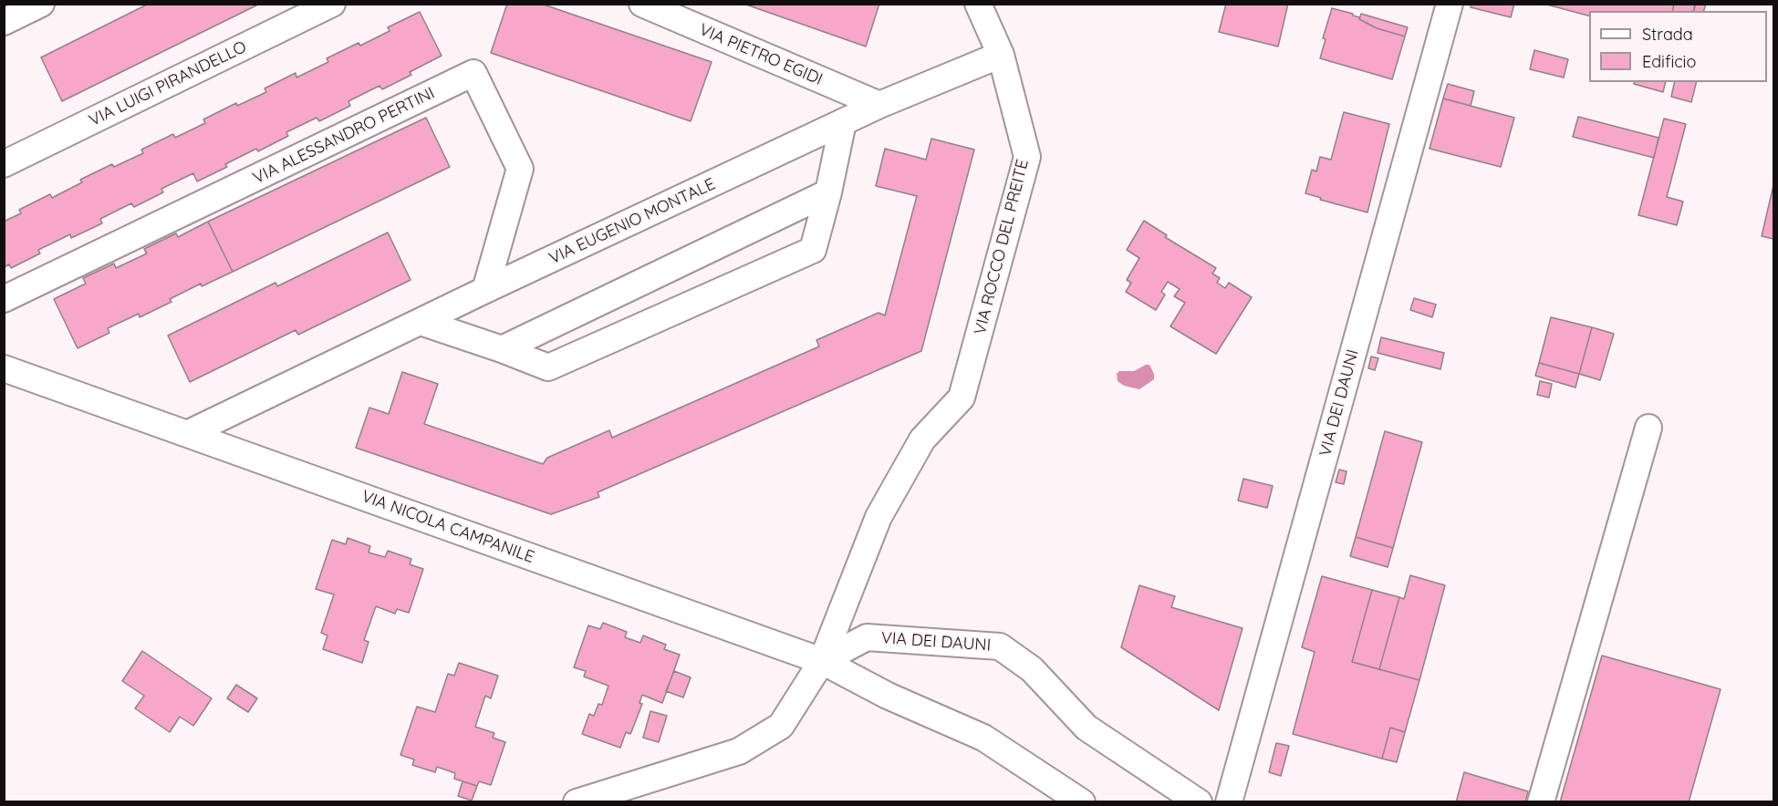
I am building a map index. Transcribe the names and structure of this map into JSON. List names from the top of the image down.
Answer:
{
  "streets": {
    "street": [
      "VIA PIETRO EGIDI",
      "VIA LUIGI PIRANDELLO",
      "VIA ALESSANDRO PERTINI",
      "VIA EUGENIO MONTALE",
      "VIA ROCCO DEL PREITE",
      "VIA DEI DAUNI",
      "VIA NICOLA CAMPANILE"
    ]
  },
  "crossings": [
    ["VIA PIETRO EGIDI", "VIA EUGENIO MONTALE"],
    ["VIA ALESSANDRO PERTINI", "VIA EUGENIO MONTALE"],
    ["VIA EUGENIO MONTALE", "VIA ROCCO DEL PREITE"],
    ["VIA EUGENIO MONTALE", "VIA NICOLA CAMPANILE"],
    ["VIA ROCCO DEL PREITE", "VIA DEI DAUNI"],
    ["VIA ROCCO DEL PREITE", "VIA NICOLA CAMPANILE"],
    ["VIA DEI DAUNI", "VIA NICOLA CAMPANILE"]
  ],
  "legend": ["Strada", "Edificio"]
}
